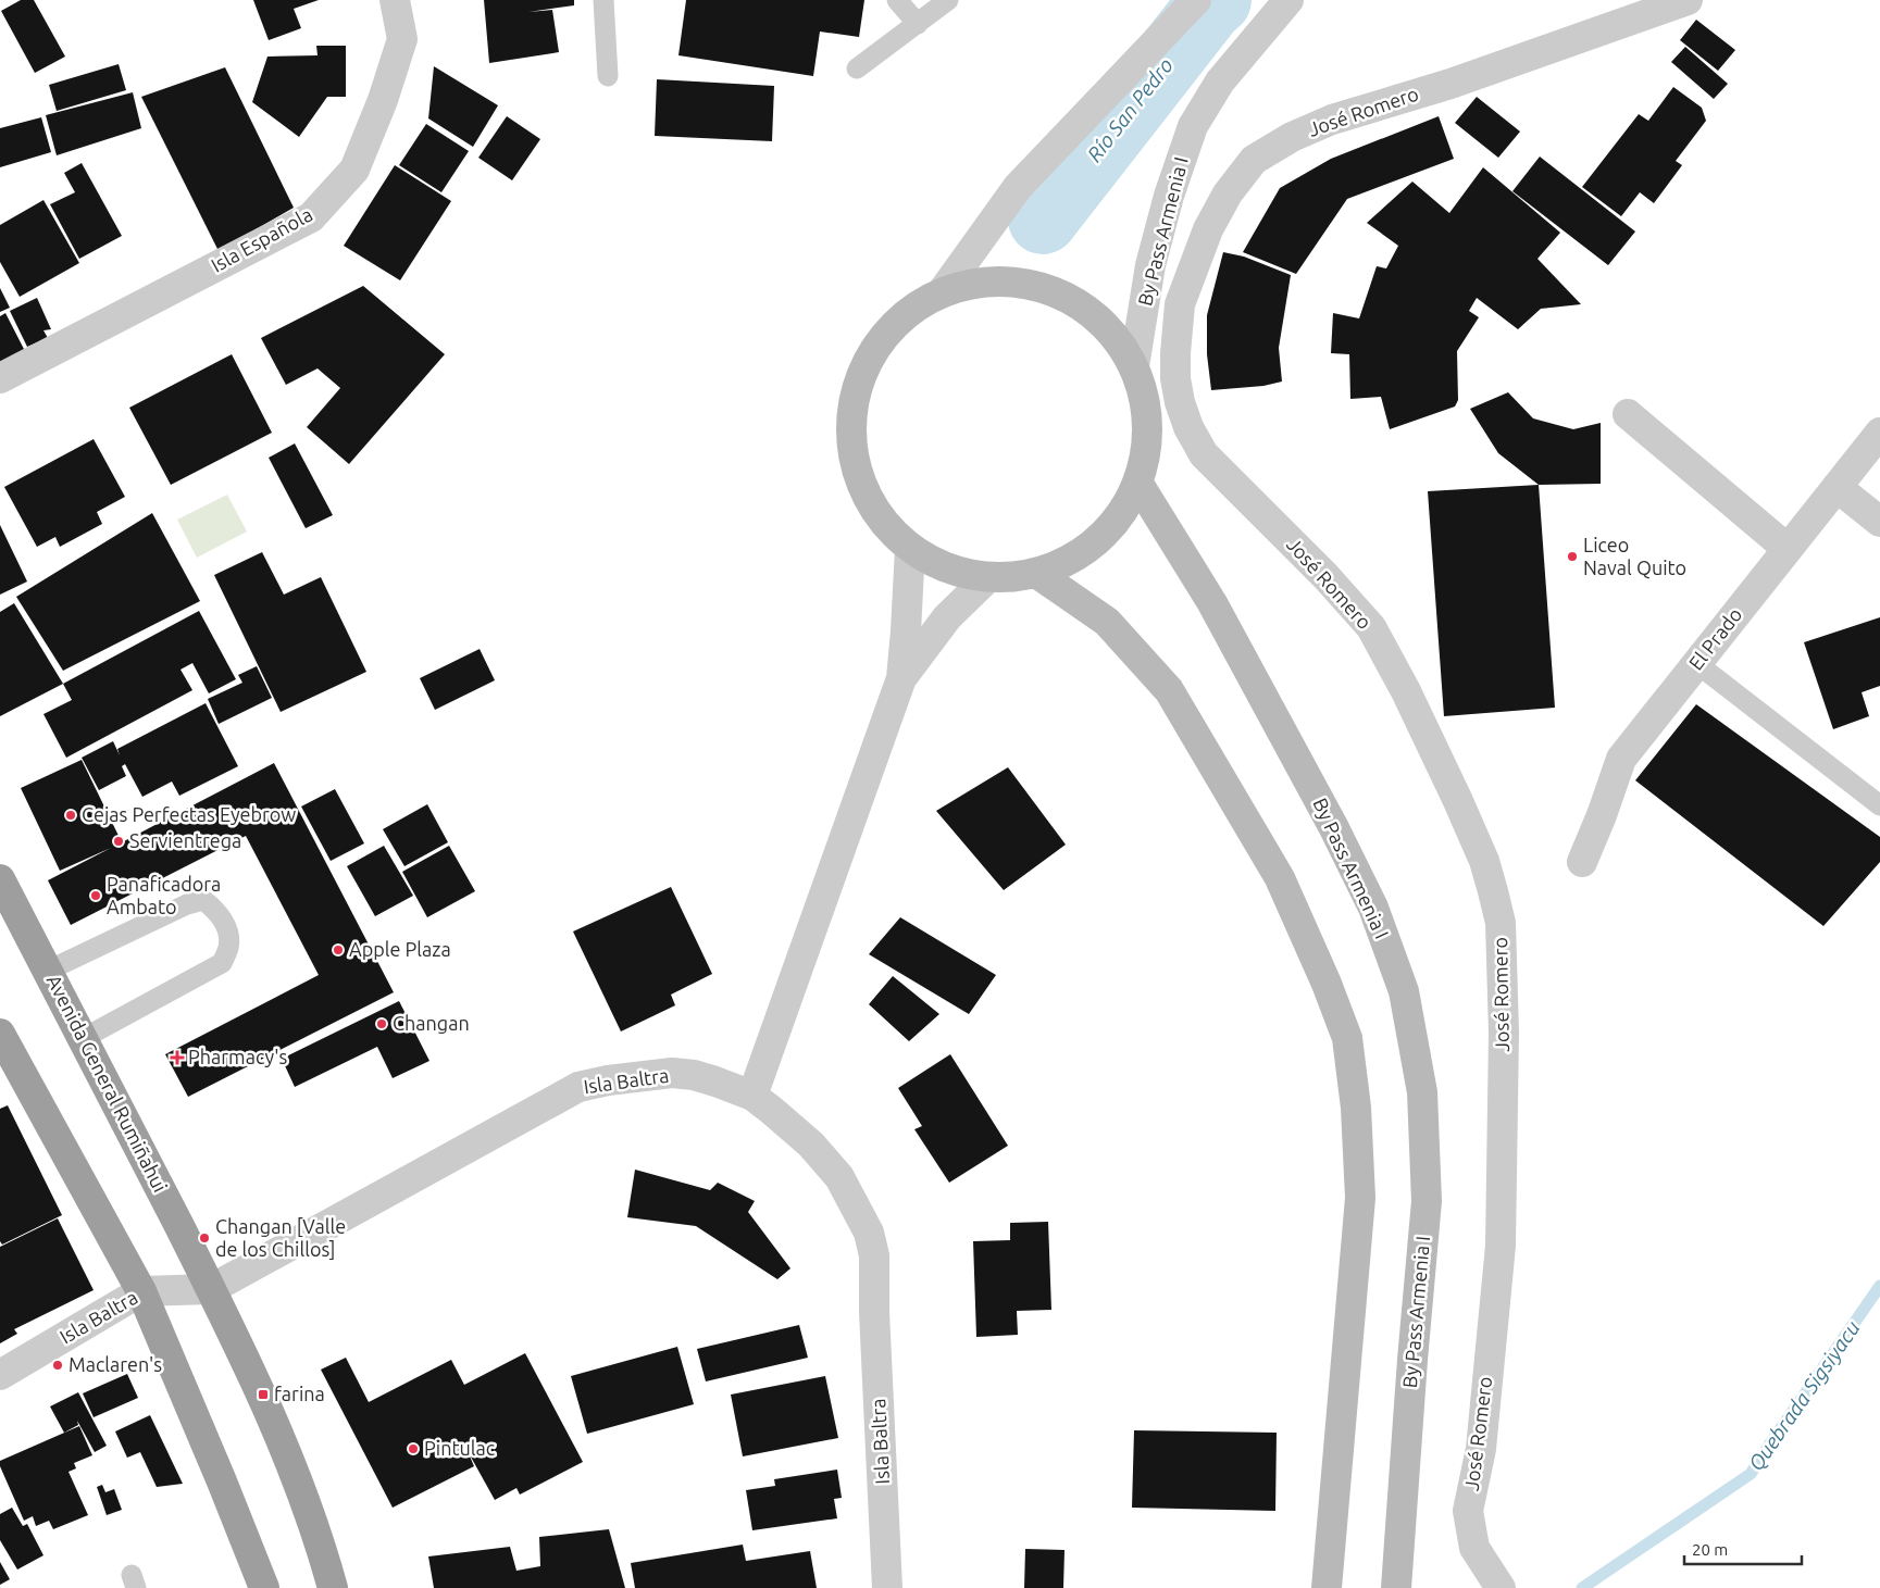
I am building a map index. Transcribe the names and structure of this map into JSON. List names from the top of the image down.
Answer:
{
  "streets": {
    "highway": ["Avenida General Rumiñahui"],
    "main road": ["By Pass Armenia I"],
    "street": [
      "José Romero",
      "Isla Española",
      "El Prado",
      "Isla Baltra"
    ]
  },
  "crossings": [
    ["Isla Baltra", "Avenida General Rumiñahui"]
  ],
  "water": ["Río San Pedro", "Quebrada Sigsiyacu"],
  "places": {
    "other": [
      "Liceo Naval Quito",
      "Cejas Perfectas Eyebrow",
      "Servientrega",
      "Panaficadora Ambato",
      "Apple Plaza",
      "Changan",
      "Changan [Valle de los Chillos]",
      "Maclaren's",
      "Pintulac"
    ],
    "health": ["Pharmacy's"],
    "transit": ["farina"]
  },
  "scale_bar": "20 m"
}
